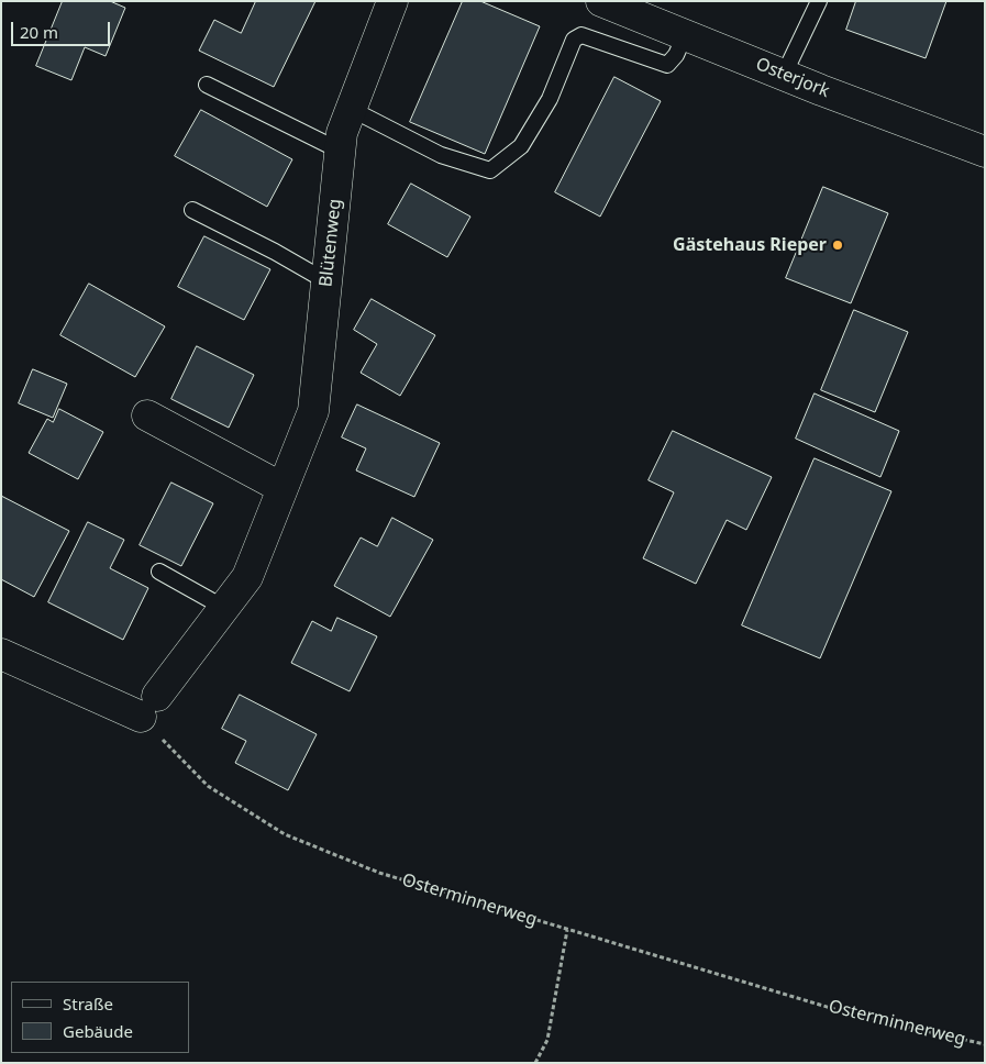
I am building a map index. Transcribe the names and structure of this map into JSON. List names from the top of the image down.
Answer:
{
  "streets": {
    "street": ["Osterjork", "Blütenweg"],
    "path": ["Osterminnerweg"]
  },
  "crossings": [
    ["Blütenweg", "Osterminnerweg"]
  ],
  "places": ["Gästehaus Rieper"],
  "legend": ["Straße", "Gebäude"],
  "scale_bar": "20 m"
}
